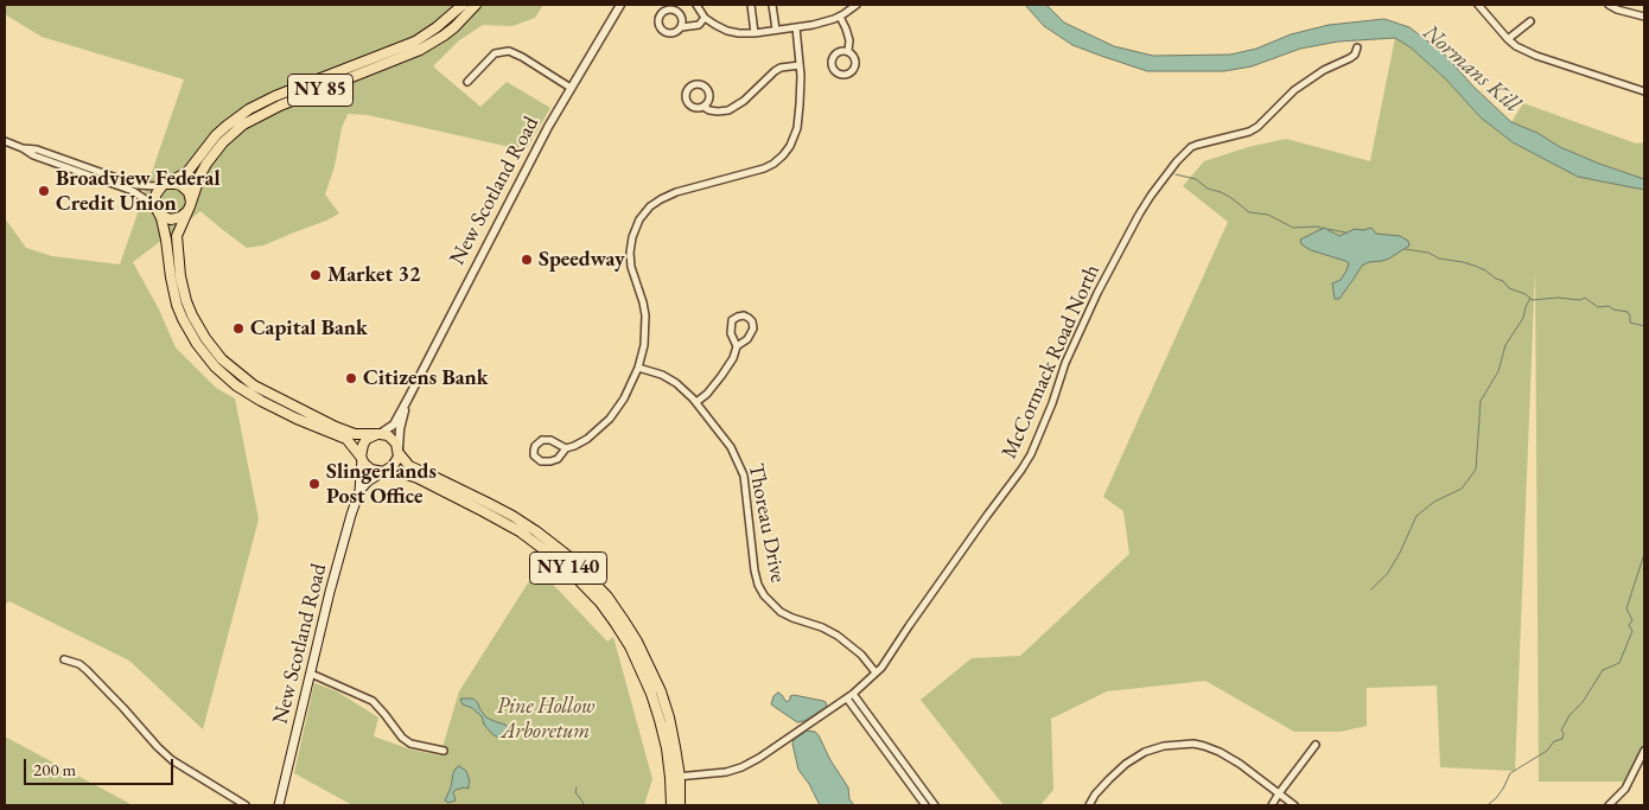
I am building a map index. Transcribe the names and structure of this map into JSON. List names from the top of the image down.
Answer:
{
  "streets": {
    "main road": ["NY 85", "New Scotland Road", "NY 140"],
    "street": ["McCormack Road North", "Thoreau Drive"]
  },
  "crossings": [
    ["NY 85", "New Scotland Road"],
    ["NY 85", "NY 140"],
    ["New Scotland Road", "NY 140"],
    ["McCormack Road North", "Thoreau Drive"],
    ["McCormack Road North", "NY 140"]
  ],
  "water": ["Normans Kill"],
  "parks": ["Pine Hollow Arboretum"],
  "places": [
    "Broadview Federal Credit Union",
    "Speedway",
    "Market 32",
    "Capital Bank",
    "Citizens Bank",
    "Slingerlands Post Office"
  ],
  "scale_bar": "200 m"
}
